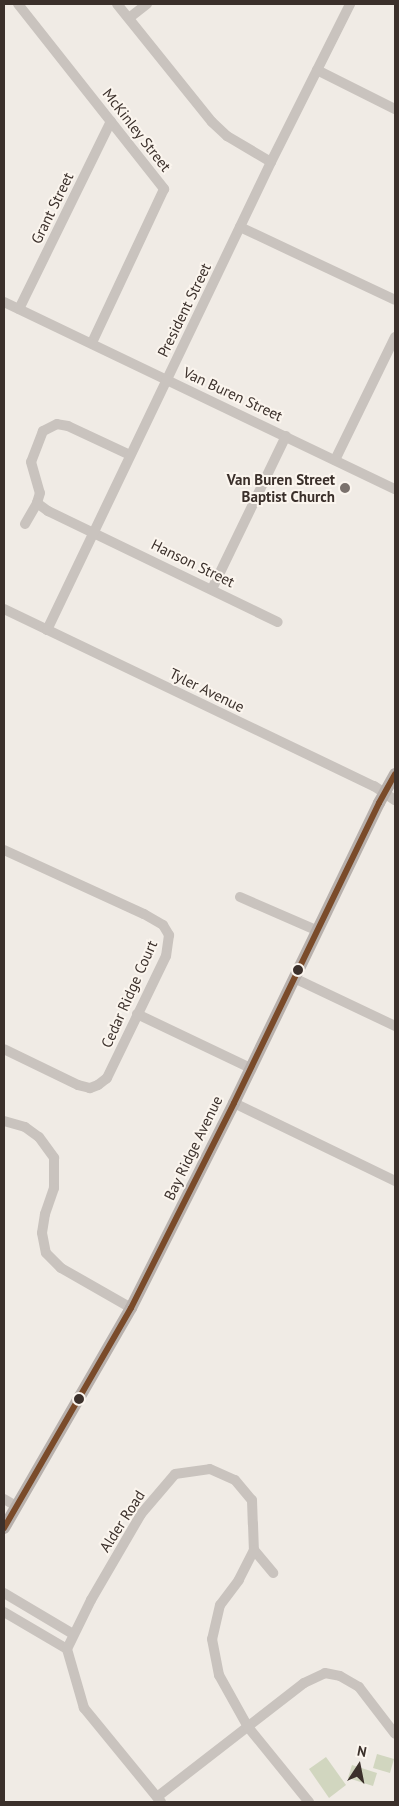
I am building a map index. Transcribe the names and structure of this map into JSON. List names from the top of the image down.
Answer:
{
  "streets": {
    "main road": ["Bay Ridge Avenue"],
    "street": [
      "McKinley Street",
      "Grant Street",
      "President Street",
      "Van Buren Street",
      "Hanson Street",
      "Tyler Avenue",
      "Cedar Ridge Court",
      "Alder Road"
    ]
  },
  "crossings": [
    ["McKinley Street", "Grant Street"],
    ["McKinley Street", "Van Buren Street"],
    ["Grant Street", "Van Buren Street"],
    ["President Street", "Van Buren Street"],
    ["President Street", "Hanson Street"],
    ["President Street", "Tyler Avenue"],
    ["Tyler Avenue", "Bay Ridge Avenue"]
  ],
  "places": ["Van Buren Street Baptist Church"],
  "north": "top"
}
